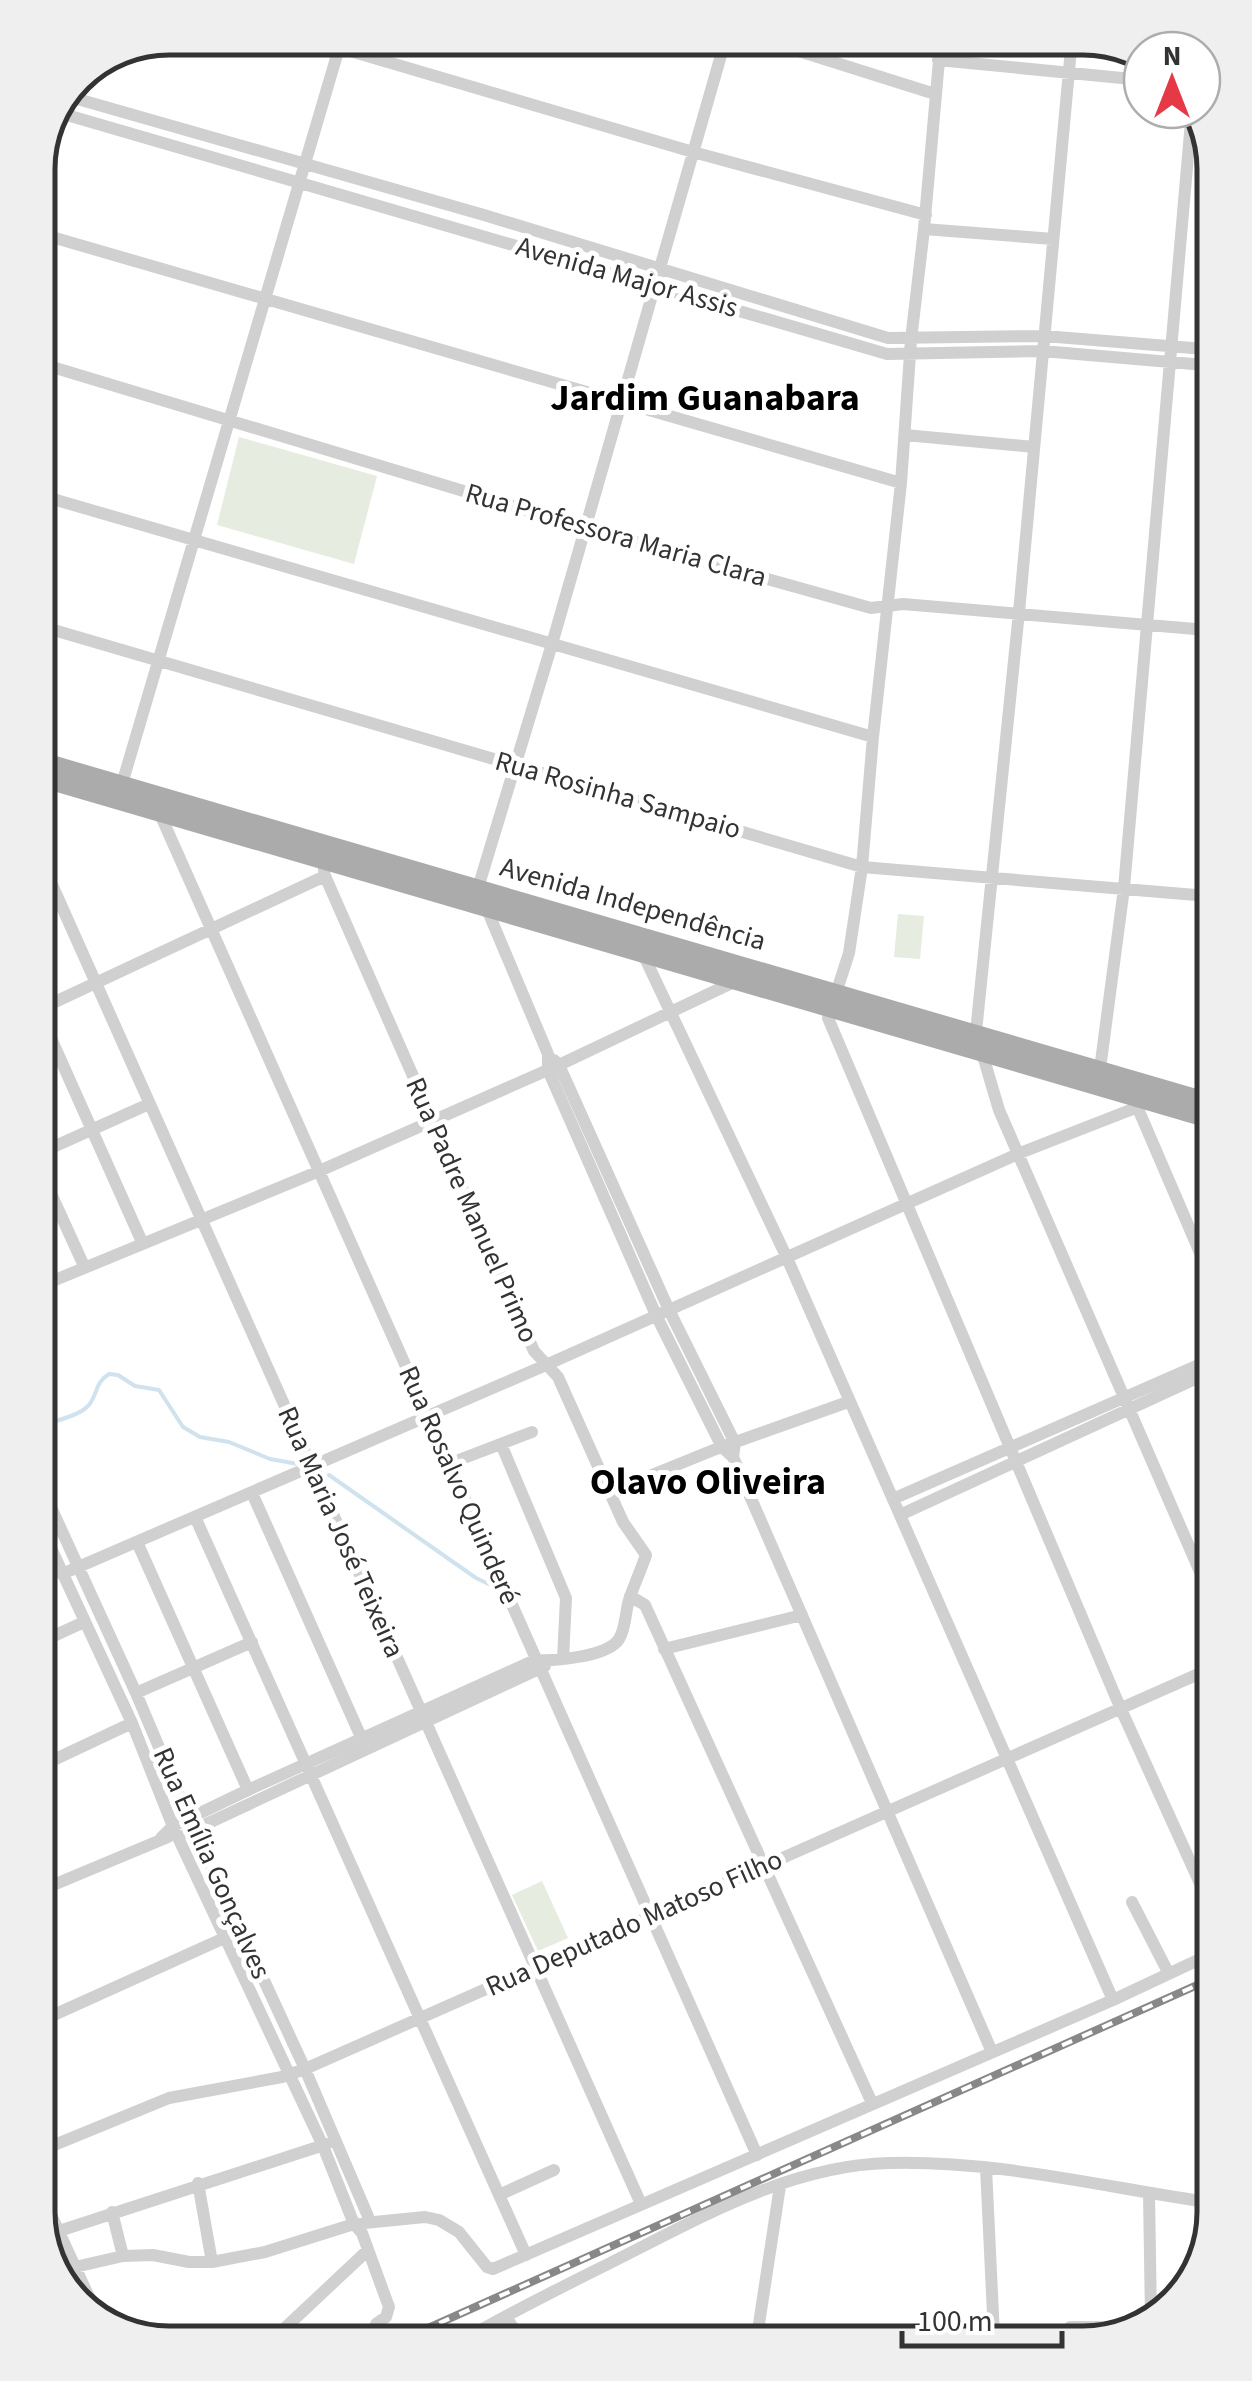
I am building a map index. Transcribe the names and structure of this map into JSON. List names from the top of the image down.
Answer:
{
  "streets": {
    "main road": ["Avenida Independência"],
    "street": [
      "Avenida Major Assis",
      "Rua Professora Maria Clara",
      "Rua Rosinha Sampaio",
      "Rua Padre Manuel Primo",
      "Rua Rosalvo Quinderé",
      "Rua Maria José Teixeira",
      "Rua Emília Gonçalves",
      "Rua Deputado Matoso Filho"
    ]
  },
  "crossings": [
    ["Avenida Independência", "Rua Padre Manuel Primo"],
    ["Avenida Independência", "Rua Rosalvo Quinderé"],
    ["Rua Rosalvo Quinderé", "Rua Deputado Matoso Filho"],
    ["Rua Maria José Teixeira", "Rua Deputado Matoso Filho"],
    ["Rua Emília Gonçalves", "Rua Deputado Matoso Filho"]
  ],
  "districts": ["Jardim Guanabara", "Olavo Oliveira"],
  "scale_bar": "100 m",
  "north": "top"
}
